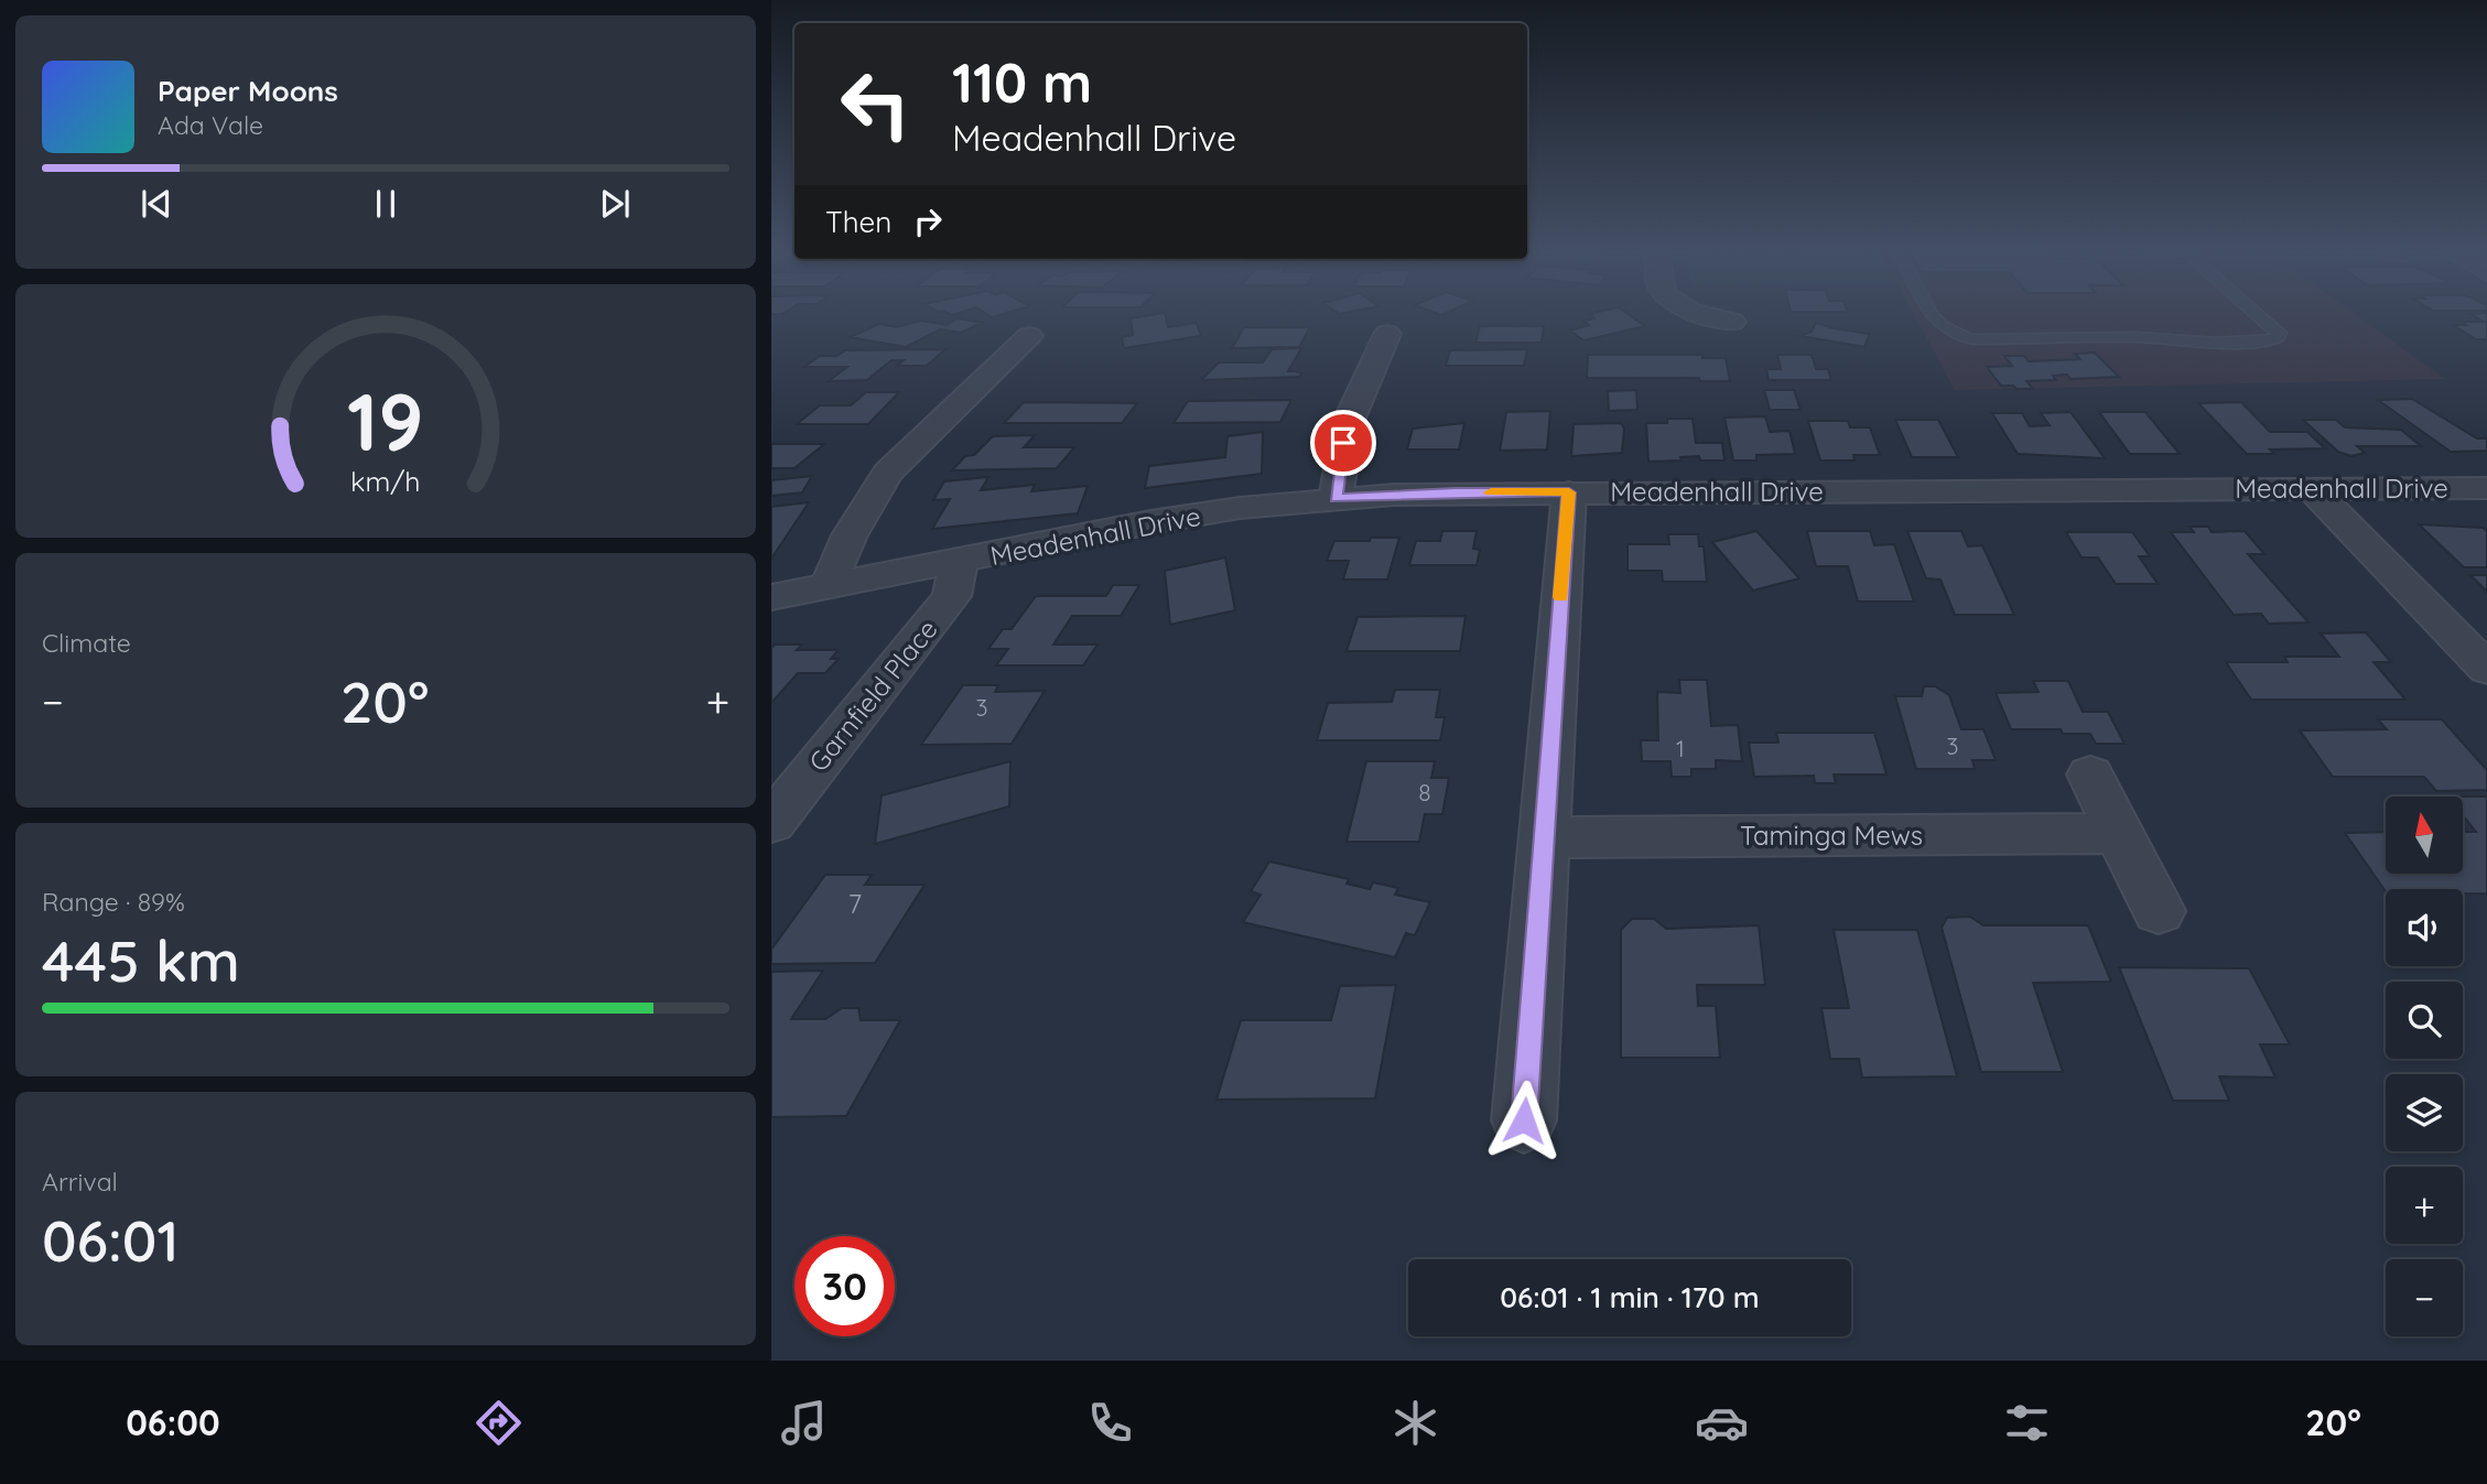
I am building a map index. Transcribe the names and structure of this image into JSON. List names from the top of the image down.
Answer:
{
  "streets": {
    "street": ["Meadenhall Drive", "Garnfield Place", "Taminga Mews"]
  },
  "crossings": [
    ["Meadenhall Drive", "Garnfield Place"]
  ],
  "house_numbers": [
    "3",
    "3",
    "1",
    "8",
    "7"
  ],
  "north": "top",
  "page": {
    "turn": ["110 m", "Meadenhall Drive"],
    "song": ["Paper Moons", "Ada Vale"],
    "then": "Then",
    "tile": [
      "Climate",
      ["Range · 89%", "445 km"],
      ["Arrival", "06:01"]
    ],
    "heat": ["−", "20°", "+"],
    "map_buttons": ["+", "−"],
    "limit": "30",
    "trip": "06:01 · 1 min · 170 m",
    "tabs": ["06:00", "20°"],
    "gauge": ["19", "km/h"]
  }
}
